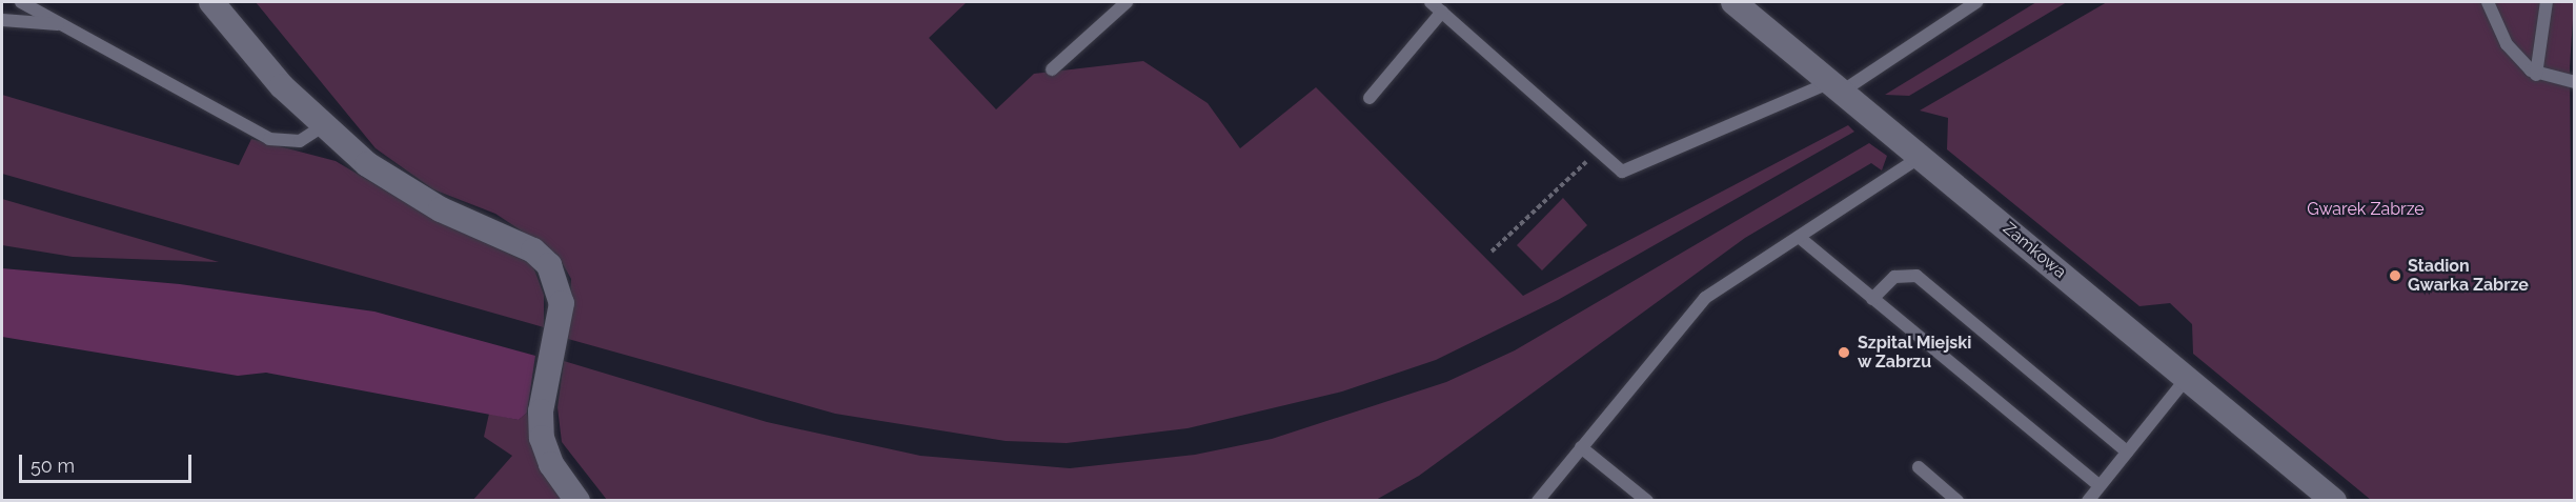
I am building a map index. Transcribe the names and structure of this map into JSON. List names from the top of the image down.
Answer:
{
  "streets": {
    "street": ["Zamkowa"]
  },
  "parks": ["Gwarek Zabrze"],
  "places": ["Stadion Gwarka Zabrze", "Szpital Miejski w Zabrzu"],
  "scale_bar": "50 m"
}
